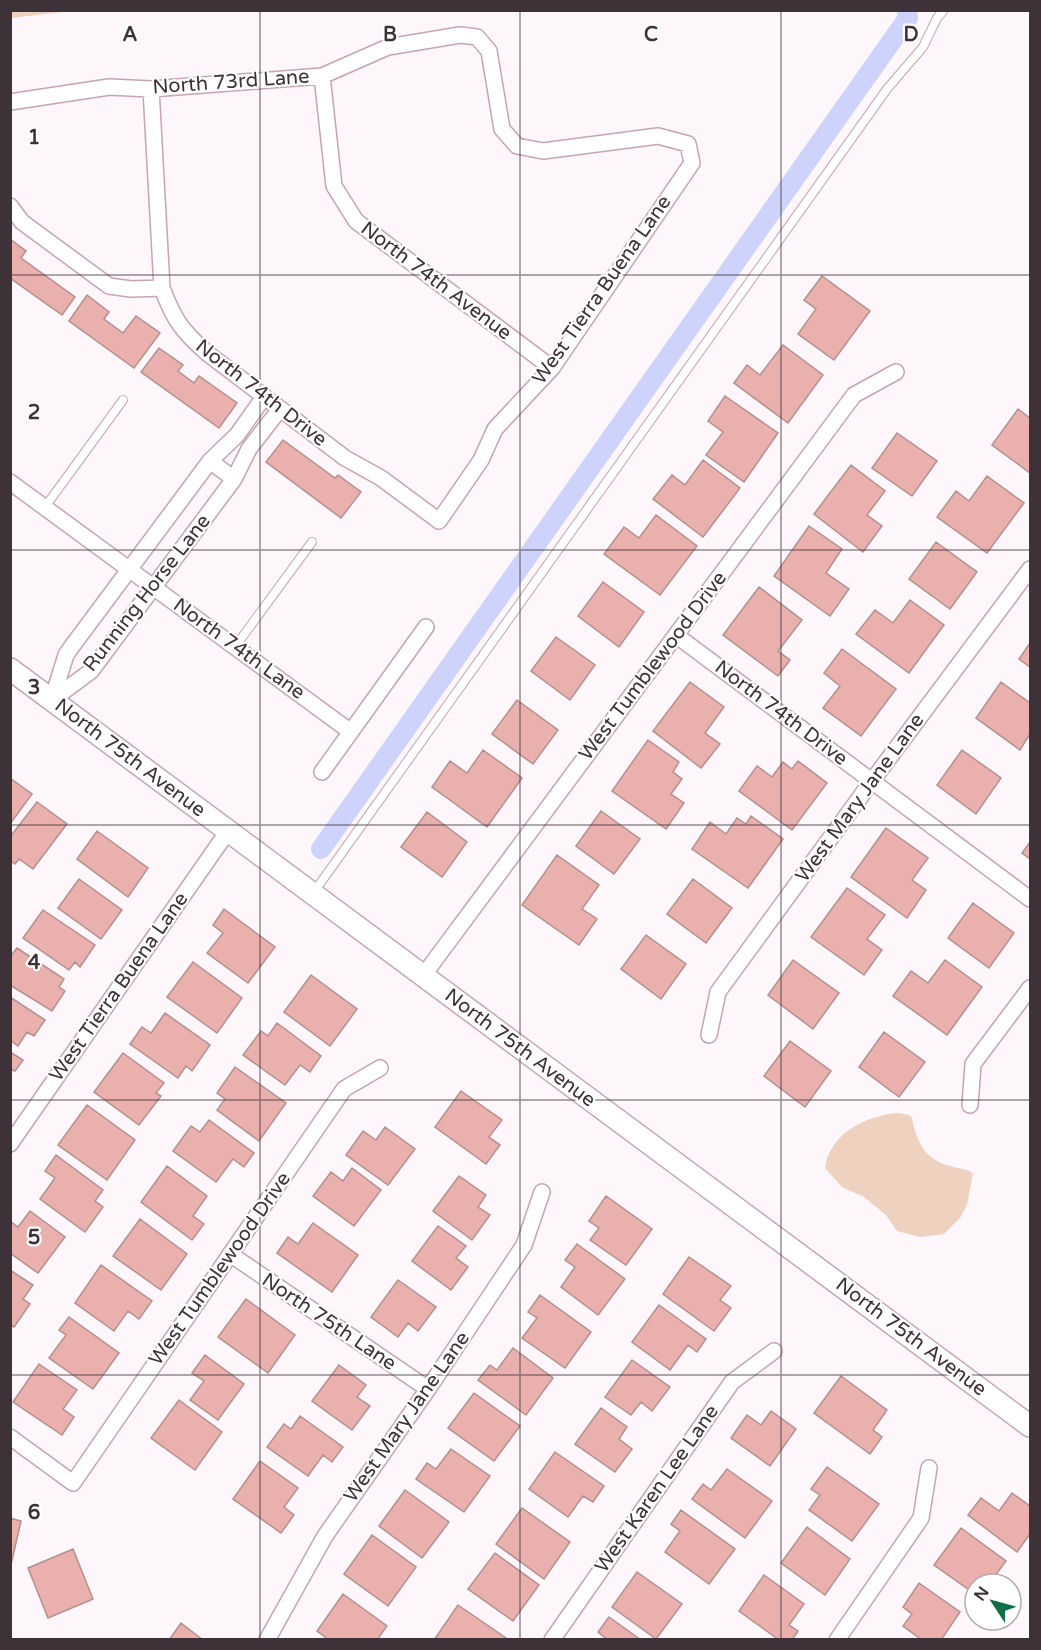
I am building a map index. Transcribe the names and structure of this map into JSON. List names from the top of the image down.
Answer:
{
  "streets": {
    "main road": ["North 75th Avenue"],
    "street": [
      "North 73rd Lane",
      "North 74th Avenue",
      "West Tierra Buena Lane",
      "North 74th Drive",
      "Running Horse Lane",
      "North 74th Lane",
      "West Tumblewood Drive",
      "West Mary Jane Lane",
      "North 75th Lane",
      "West Karen Lee Lane"
    ]
  },
  "crossings": [
    ["North 73rd Lane", "North 74th Avenue"],
    ["North 73rd Lane", "West Tierra Buena Lane"],
    ["North 73rd Lane", "North 74th Drive"],
    ["North 74th Avenue", "West Tierra Buena Lane"],
    ["West Tierra Buena Lane", "North 74th Drive"],
    ["West Tierra Buena Lane", "North 75th Avenue"],
    ["North 74th Drive", "Running Horse Lane"],
    ["North 74th Drive", "West Tumblewood Drive"],
    ["North 74th Drive", "West Mary Jane Lane"],
    ["Running Horse Lane", "North 74th Lane"],
    ["Running Horse Lane", "North 75th Avenue"],
    ["West Tumblewood Drive", "North 75th Avenue"],
    ["West Tumblewood Drive", "North 75th Lane"],
    ["West Mary Jane Lane", "North 75th Lane"]
  ],
  "north": "top left",
  "grid": {
    "columns": [
      "A",
      "B",
      "C",
      "D"
    ],
    "rows": [
      "1",
      "2",
      "3",
      "4",
      "5",
      "6"
    ]
  }
}
